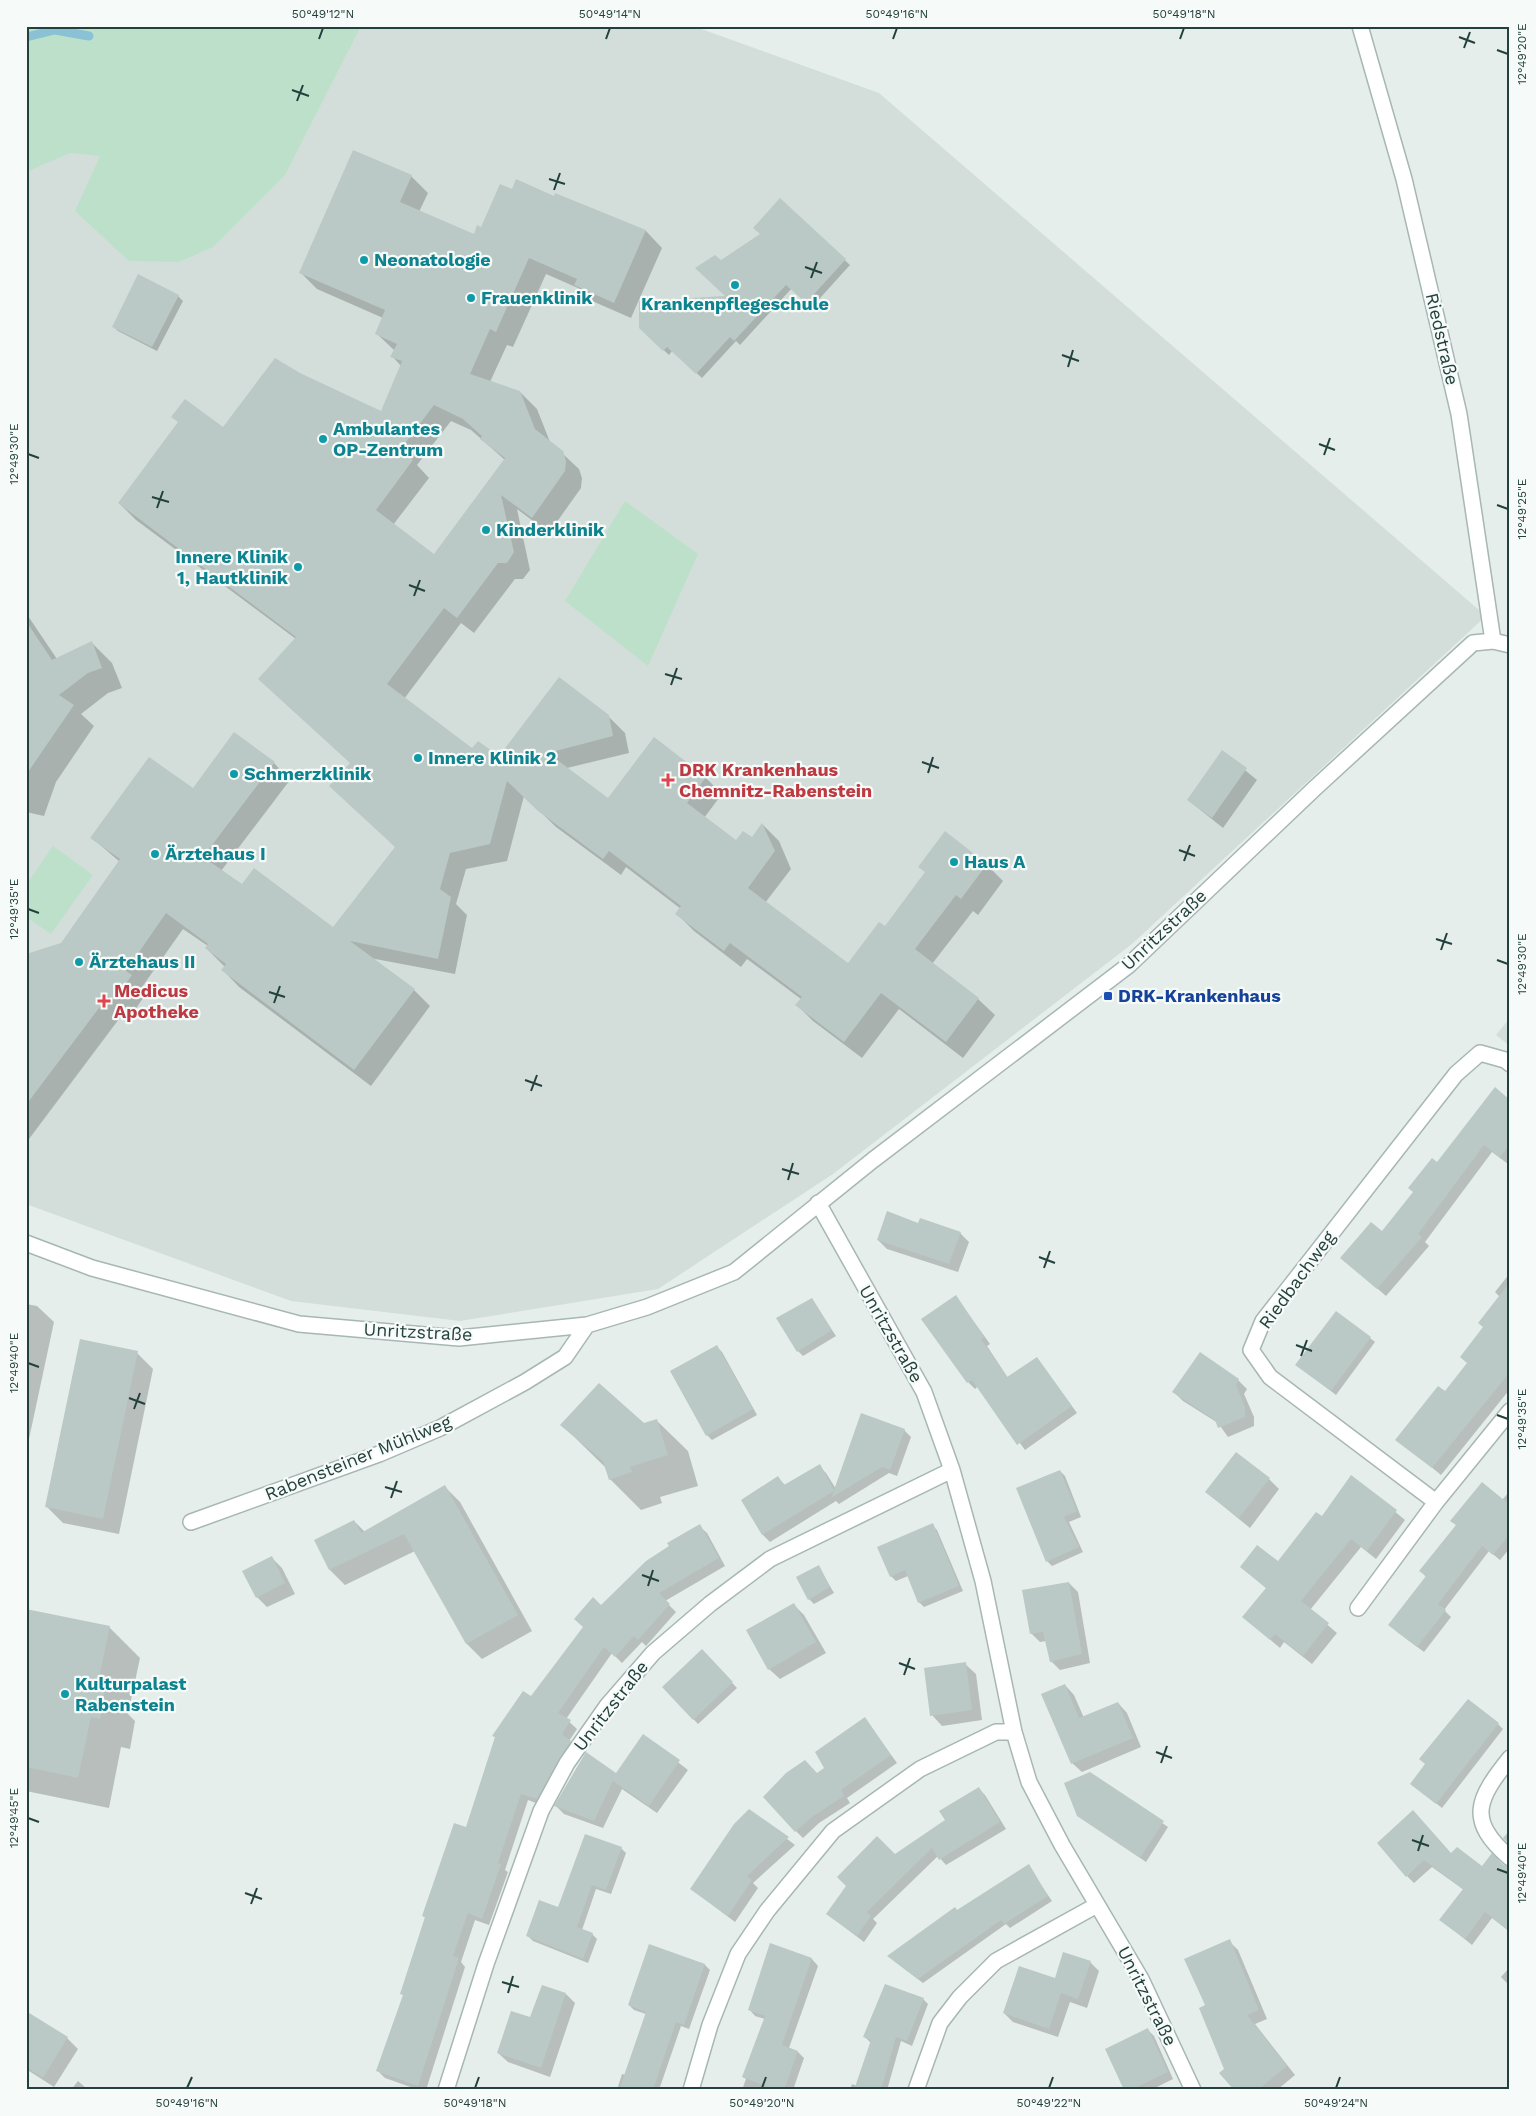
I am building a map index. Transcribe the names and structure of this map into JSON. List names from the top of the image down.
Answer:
{
  "streets": {
    "street": [
      "Riedstraße",
      "Unritzstraße",
      "Riedbachweg",
      "Rabensteiner Mühlweg"
    ]
  },
  "crossings": [
    ["Riedstraße", "Unritzstraße"],
    ["Unritzstraße", "Rabensteiner Mühlweg"]
  ],
  "places": {
    "other": [
      "Neonatologie",
      "Krankenpflegeschule",
      "Frauenklinik",
      "Ambulantes OP-Zentrum",
      "Kinderklinik",
      "Innere Klinik 1, Hautklinik",
      "Innere Klinik 2",
      "Schmerzklinik",
      "Ärztehaus I",
      "Haus A",
      "Ärztehaus II",
      "Kulturpalast Rabenstein"
    ],
    "health": ["DRK Krankenhaus Chemnitz-Rabenstein", "Medicus Apotheke"],
    "transit": ["DRK-Krankenhaus"]
  },
  "coordinates": [
    "50°49'12\"N",
    "50°49'14\"N",
    "50°49'16\"N",
    "50°49'18\"N",
    "12°49'20\"E",
    "12°49'30\"E",
    "12°49'25\"E",
    "12°49'35\"E",
    "12°49'40\"E",
    "12°49'45\"E",
    "50°49'20\"N",
    "50°49'22\"N",
    "50°49'24\"N"
  ]
}
